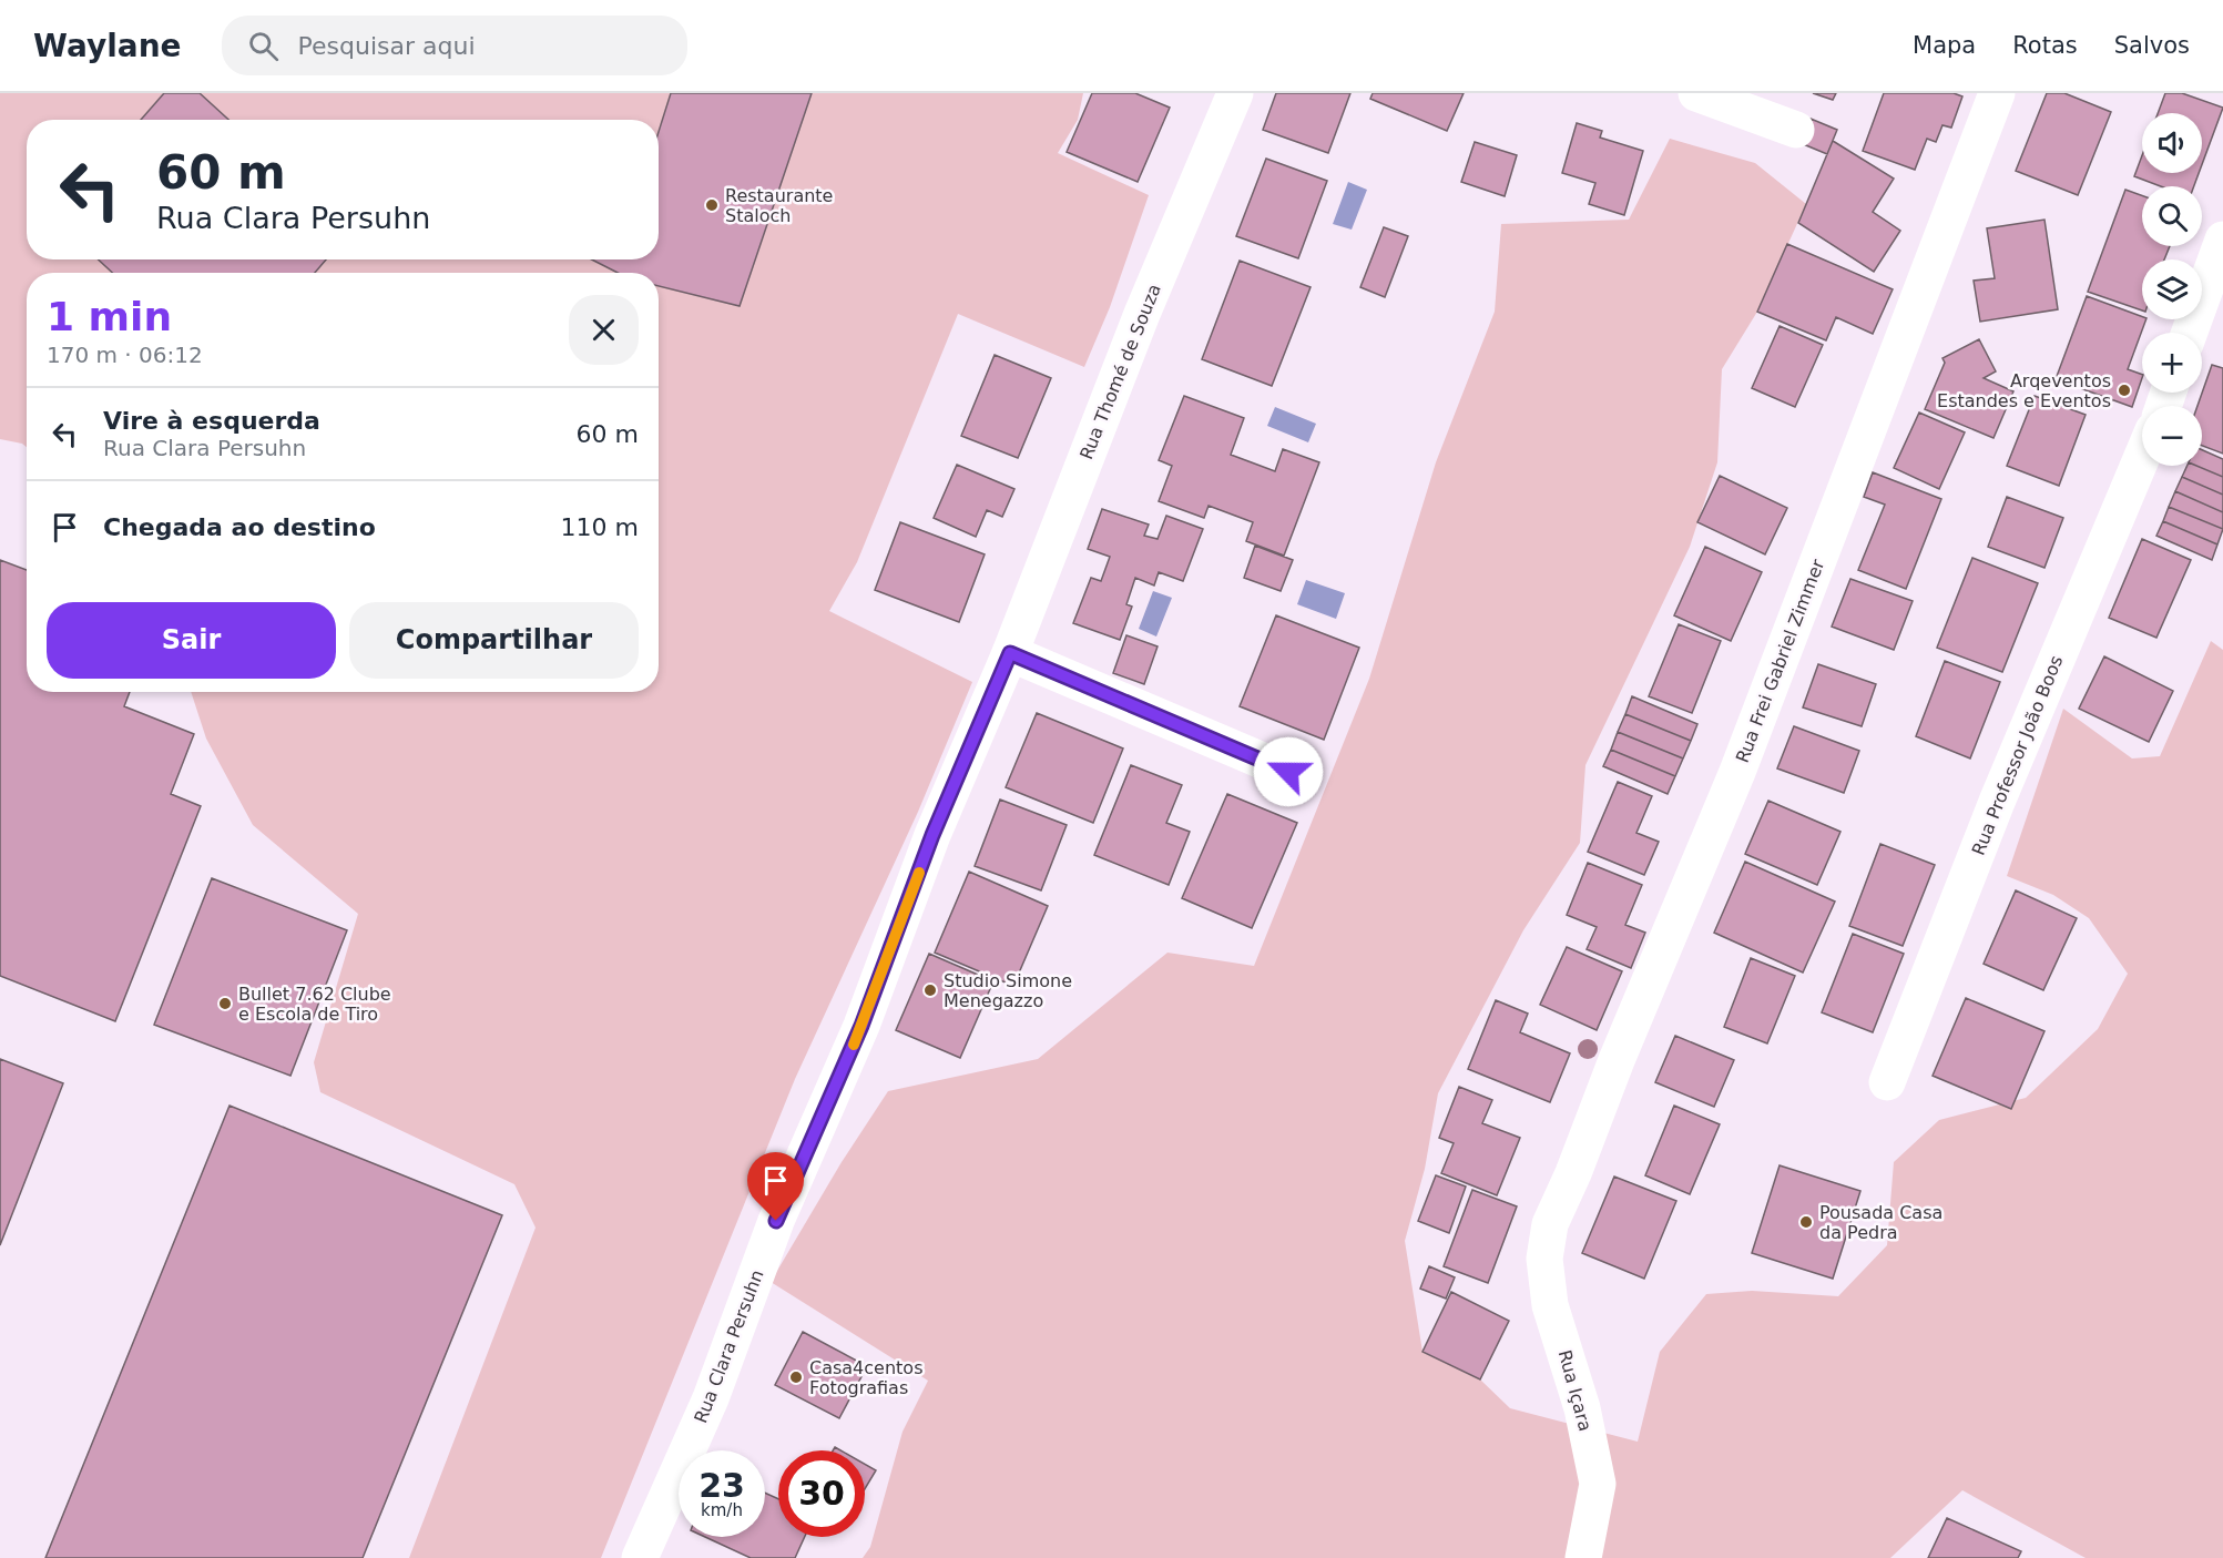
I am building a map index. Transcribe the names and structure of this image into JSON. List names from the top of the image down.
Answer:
{
  "streets": {
    "street": [
      "Rua Thomé de Souza",
      "Rua Frei Gabriel Zimmer",
      "Rua Professor João Boos",
      "Rua Clara Persuhn",
      "Rua Içara"
    ]
  },
  "crossings": [
    ["Rua Thomé de Souza", "Rua Clara Persuhn"],
    ["Rua Frei Gabriel Zimmer", "Rua Içara"]
  ],
  "places": [
    "Restaurante Staloch",
    "Arqeventos Estandes e Eventos",
    "Studio Simone Menegazzo",
    "Bullet 7.62 Clube e Escola de Tiro",
    "Pousada Casa da Pedra",
    "Casa4centos Fotografias"
  ],
  "page": {
    "header": "Waylane",
    "search": "Pesquisar aqui",
    "nav": ["Mapa", "Rotas", "Salvos"],
    "map_buttons": ["+", "−"],
    "turn": ["60 m", "Rua Clara Persuhn"],
    "heading": ["1 min", "170 m · 06:12"],
    "list": [
      {
        "name": "Vire à esquerda",
        "note": "Rua Clara Persuhn",
        "value": "60 m"
      },
      {
        "name": "Chegada ao destino",
        "value": "110 m"
      }
    ],
    "buttons": ["Sair", "Compartilhar"],
    "speed": "23 km/h",
    "limit": "30"
  }
}
